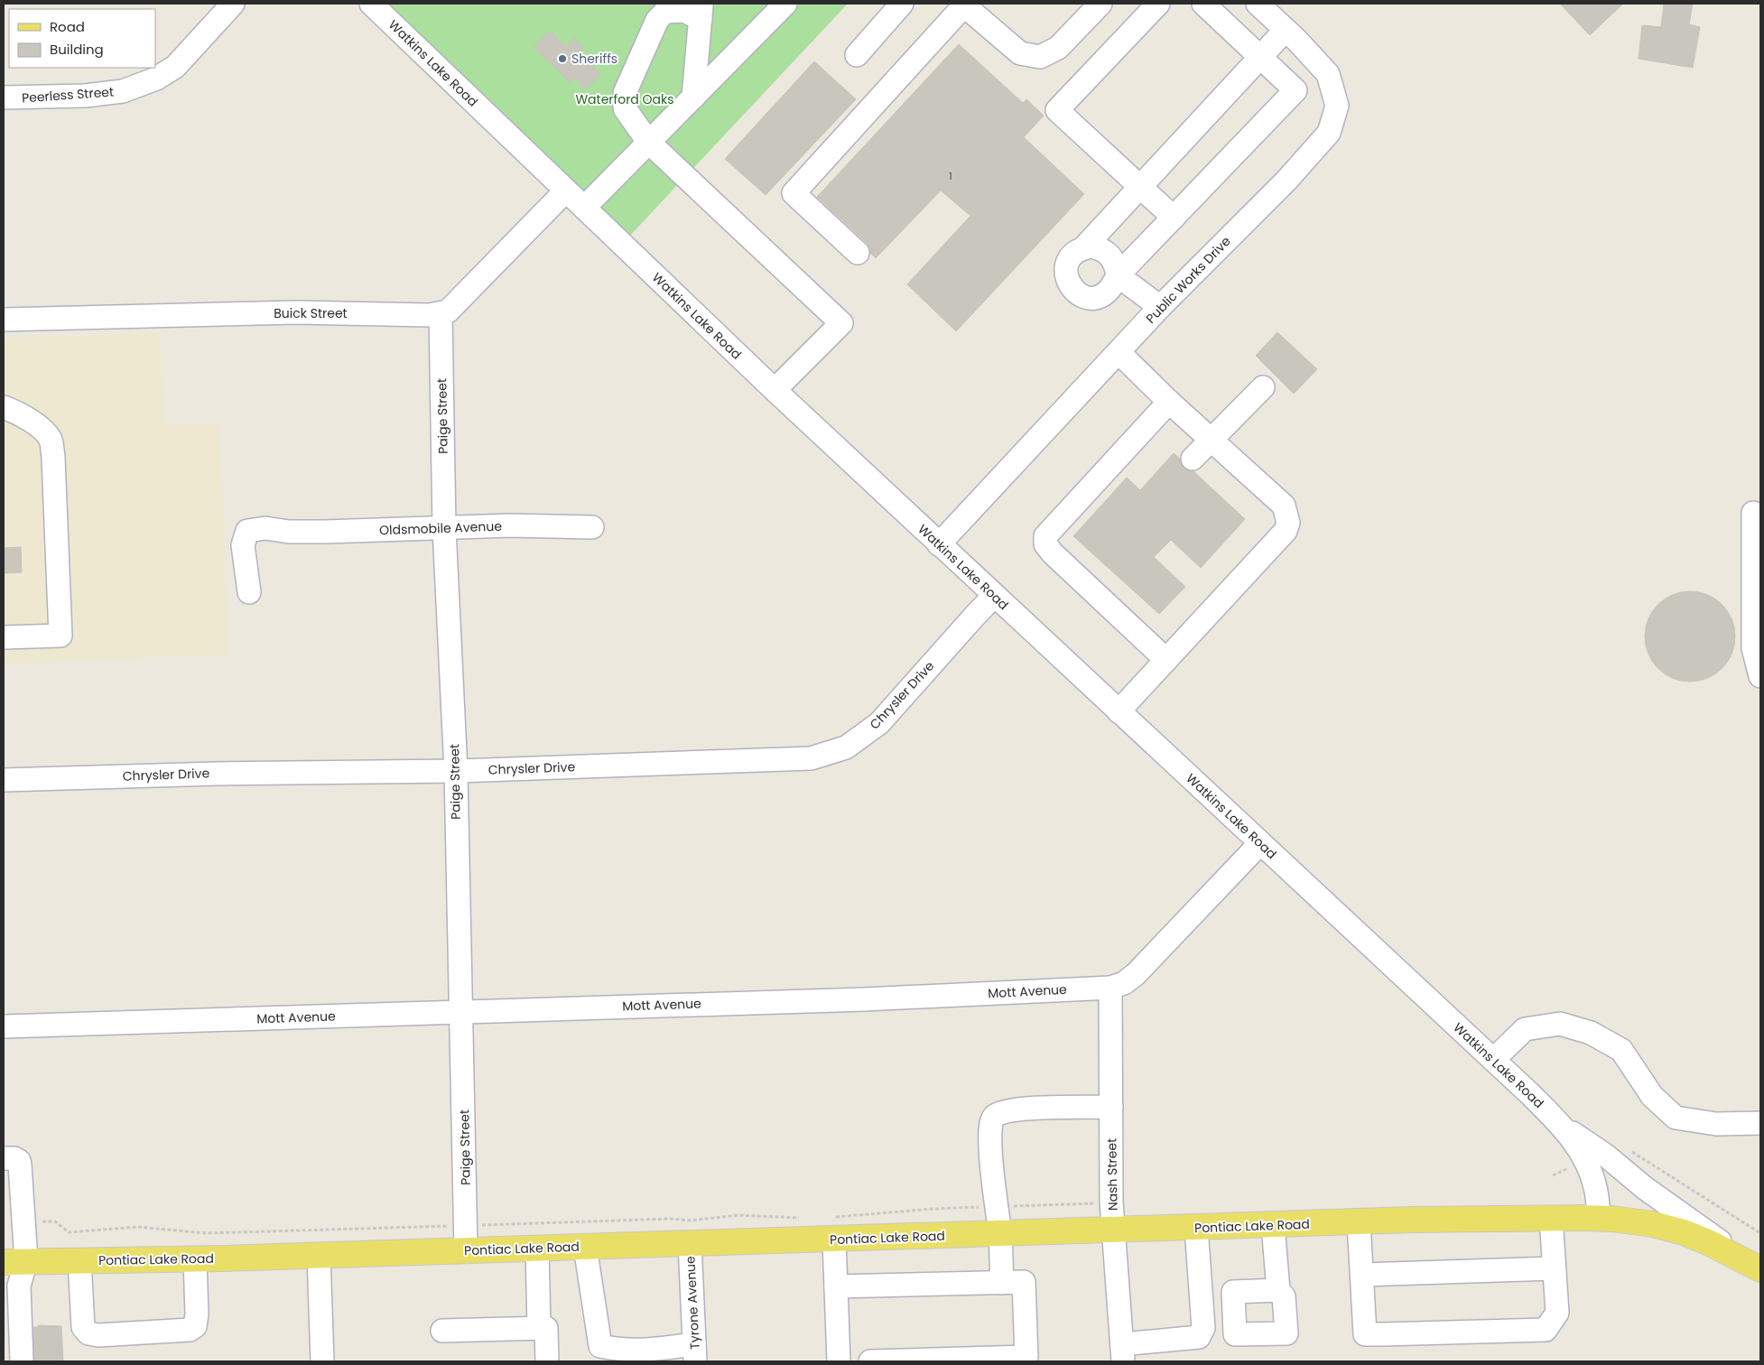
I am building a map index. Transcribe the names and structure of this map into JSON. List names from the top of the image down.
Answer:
{
  "streets": {
    "main road": ["Pontiac Lake Road"],
    "street": [
      "Watkins Lake Road",
      "Peerless Street",
      "Public Works Drive",
      "Buick Street",
      "Paige Street",
      "Oldsmobile Avenue",
      "Chrysler Drive",
      "Mott Avenue",
      "Nash Street",
      "Tyrone Avenue"
    ]
  },
  "crossings": [
    ["Watkins Lake Road", "Public Works Drive"],
    ["Watkins Lake Road", "Buick Street"],
    ["Watkins Lake Road", "Chrysler Drive"],
    ["Watkins Lake Road", "Mott Avenue"],
    ["Watkins Lake Road", "Pontiac Lake Road"],
    ["Buick Street", "Paige Street"],
    ["Paige Street", "Oldsmobile Avenue"],
    ["Paige Street", "Chrysler Drive"],
    ["Paige Street", "Mott Avenue"],
    ["Paige Street", "Pontiac Lake Road"],
    ["Mott Avenue", "Nash Street"],
    ["Nash Street", "Pontiac Lake Road"],
    ["Pontiac Lake Road", "Tyrone Avenue"]
  ],
  "parks": ["Waterford Oaks"],
  "places": ["Sheriffs"],
  "house_numbers": ["1"],
  "legend": ["Road", "Building"]
}
